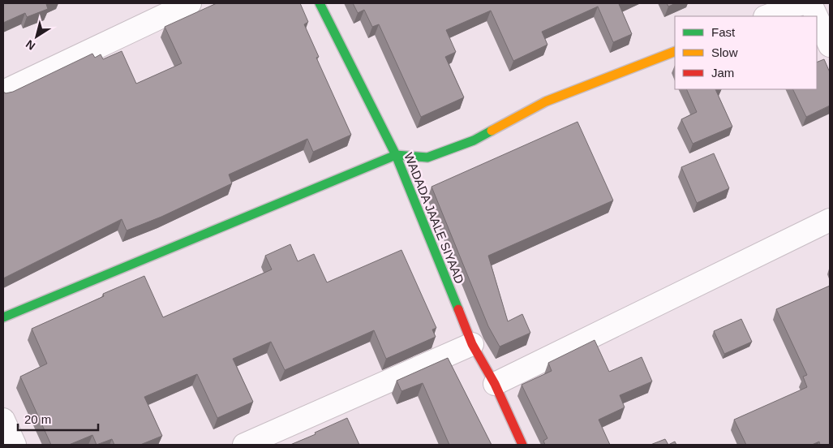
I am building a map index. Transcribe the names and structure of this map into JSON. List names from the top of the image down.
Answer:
{
  "streets": {
    "street": ["WADADA JAALE SIYAAD"]
  },
  "legend": ["Fast", "Slow", "Jam"],
  "scale_bar": "20 m",
  "north": "bottom left"
}
